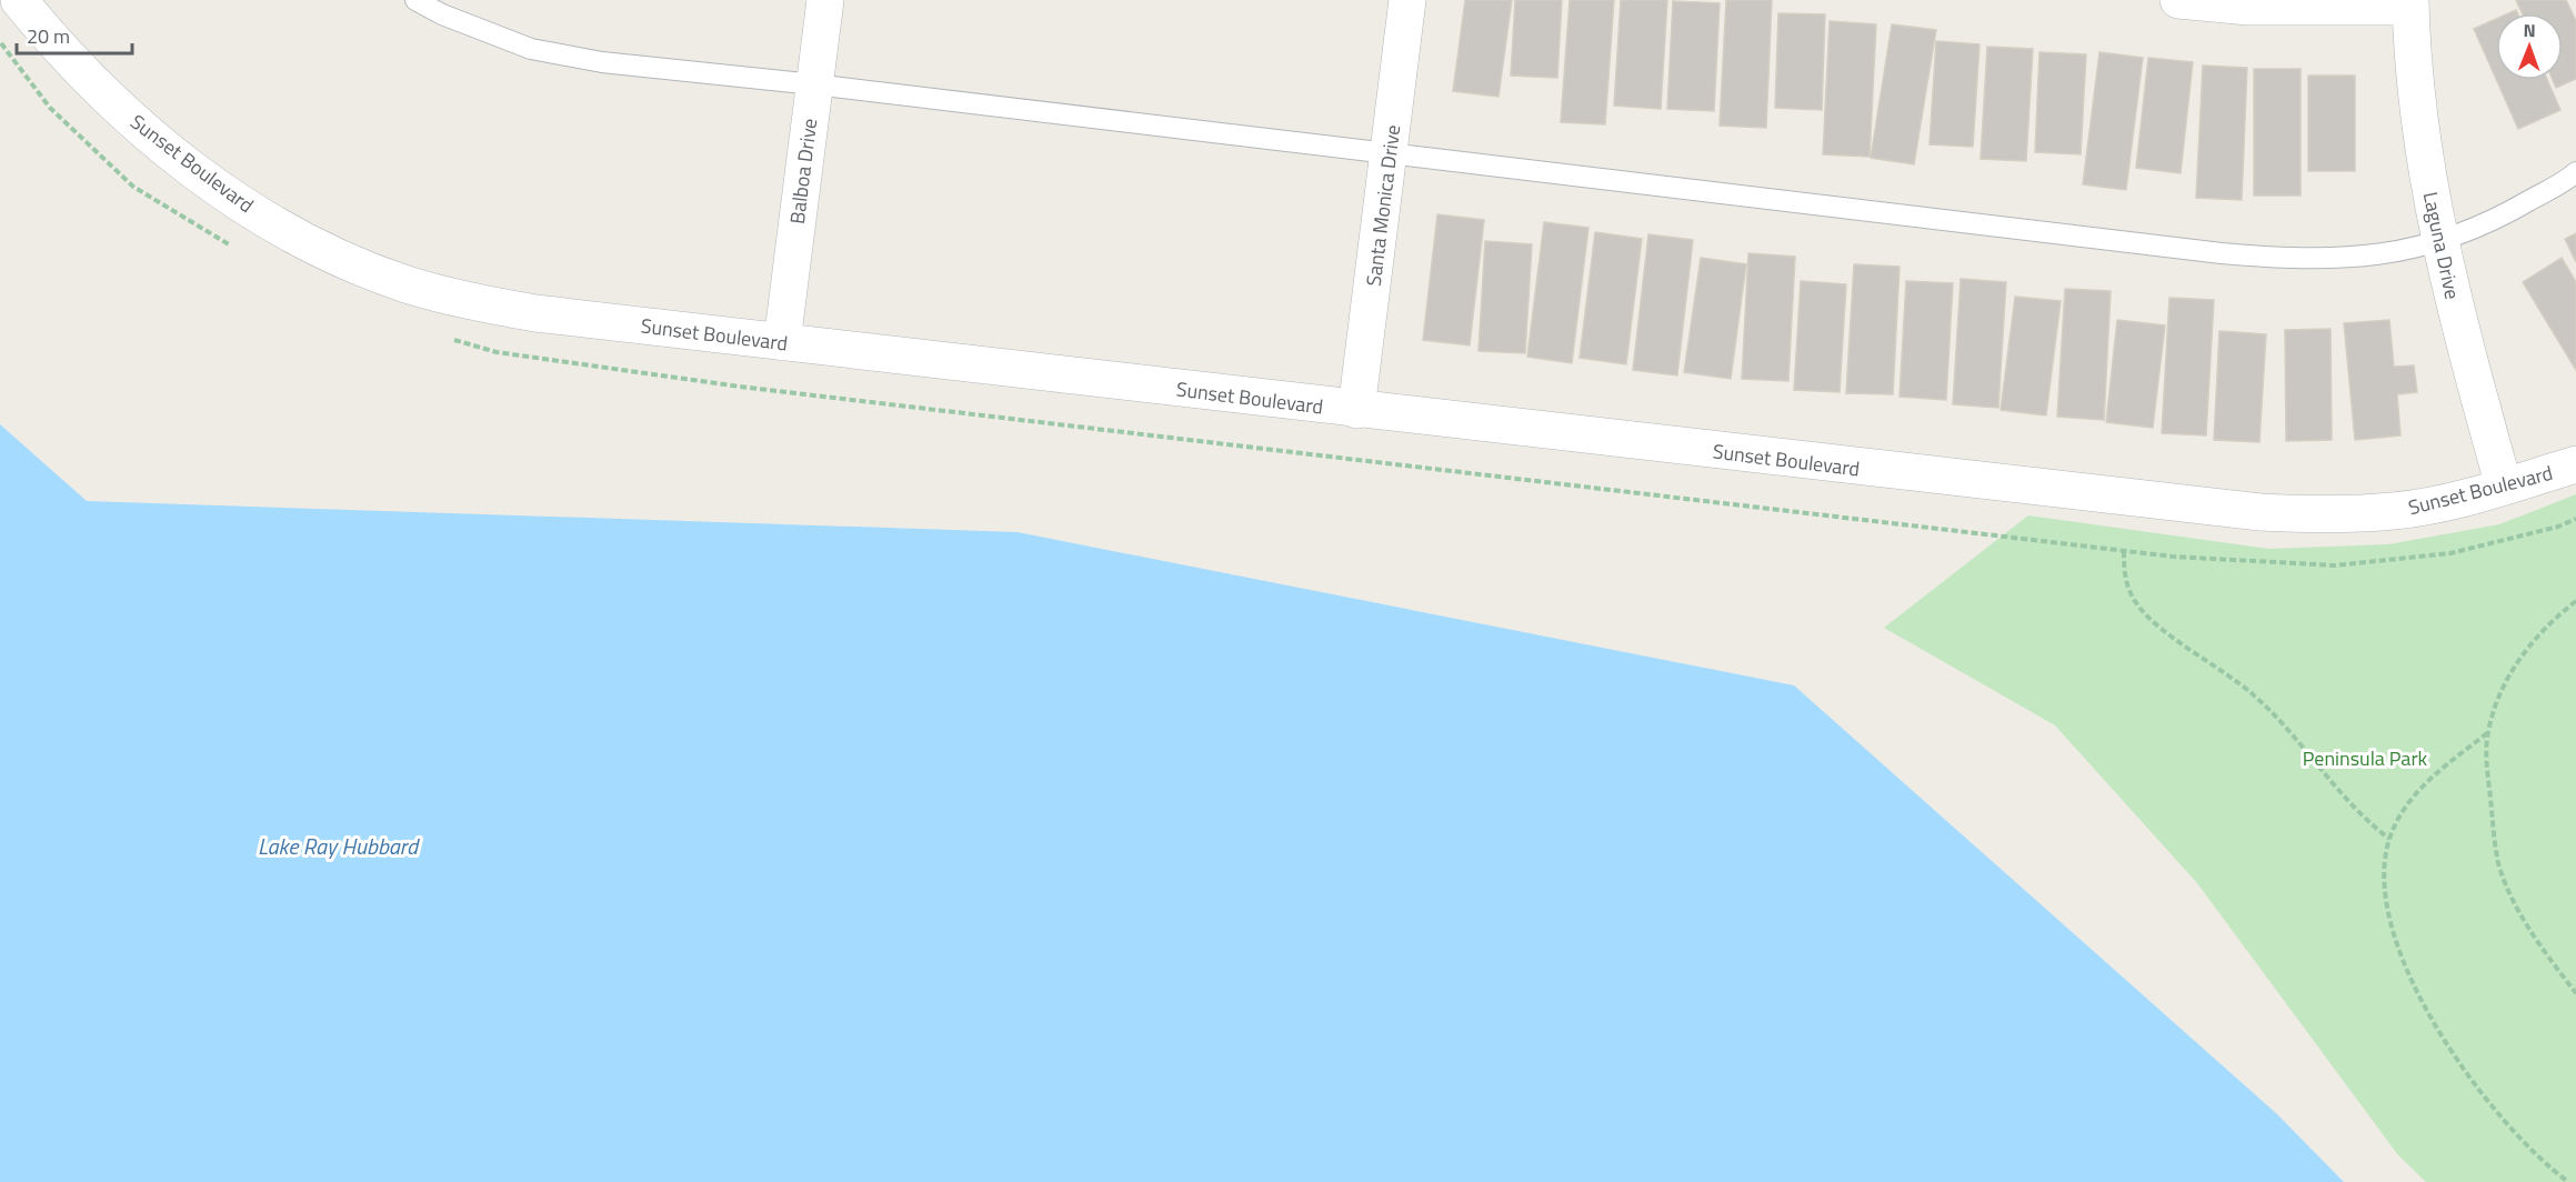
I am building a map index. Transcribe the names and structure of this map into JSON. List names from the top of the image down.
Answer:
{
  "streets": {
    "street": [
      "Sunset Boulevard",
      "Balboa Drive",
      "Santa Monica Drive",
      "Laguna Drive"
    ]
  },
  "crossings": [
    ["Sunset Boulevard", "Balboa Drive"],
    ["Sunset Boulevard", "Santa Monica Drive"],
    ["Sunset Boulevard", "Laguna Drive"]
  ],
  "water": ["Lake Ray Hubbard"],
  "parks": ["Peninsula Park"],
  "scale_bar": "20 m",
  "north": "top"
}
